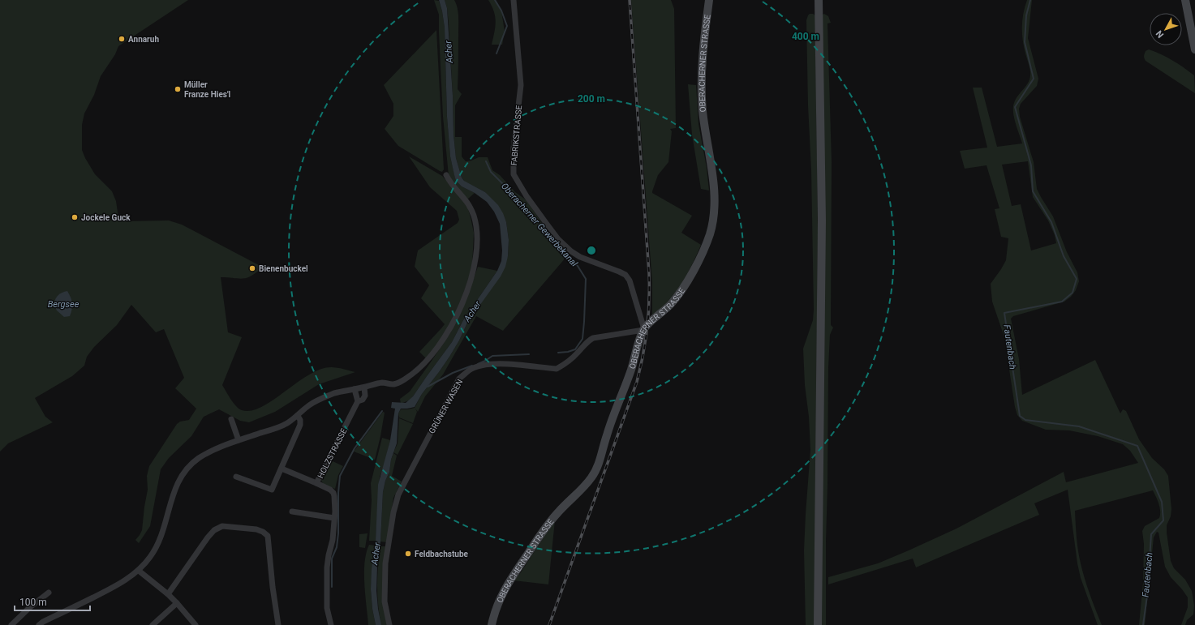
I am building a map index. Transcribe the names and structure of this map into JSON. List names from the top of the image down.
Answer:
{
  "streets": {
    "street": [
      "OBERACHERNER STRASSE",
      "FABRIKSTRASSE",
      "GRÜNER WASEN",
      "HOLZSTRASSE"
    ]
  },
  "crossings": [
    ["OBERACHERNER STRASSE", "FABRIKSTRASSE"],
    ["OBERACHERNER STRASSE", "GRÜNER WASEN"],
    ["FABRIKSTRASSE", "GRÜNER WASEN"]
  ],
  "water": [
    "Acher",
    "Oberacherner Gewerbekanal",
    "Bergsee",
    "Fautenbach"
  ],
  "places": [
    "Annaruh",
    "Müller Franze Hies'l",
    "Jockele Guck",
    "Bienenbuckel",
    "Feldbachstube"
  ],
  "scale_bar": "100 m",
  "north": "bottom left",
  "rings": ["400 m", "200 m"]
}
